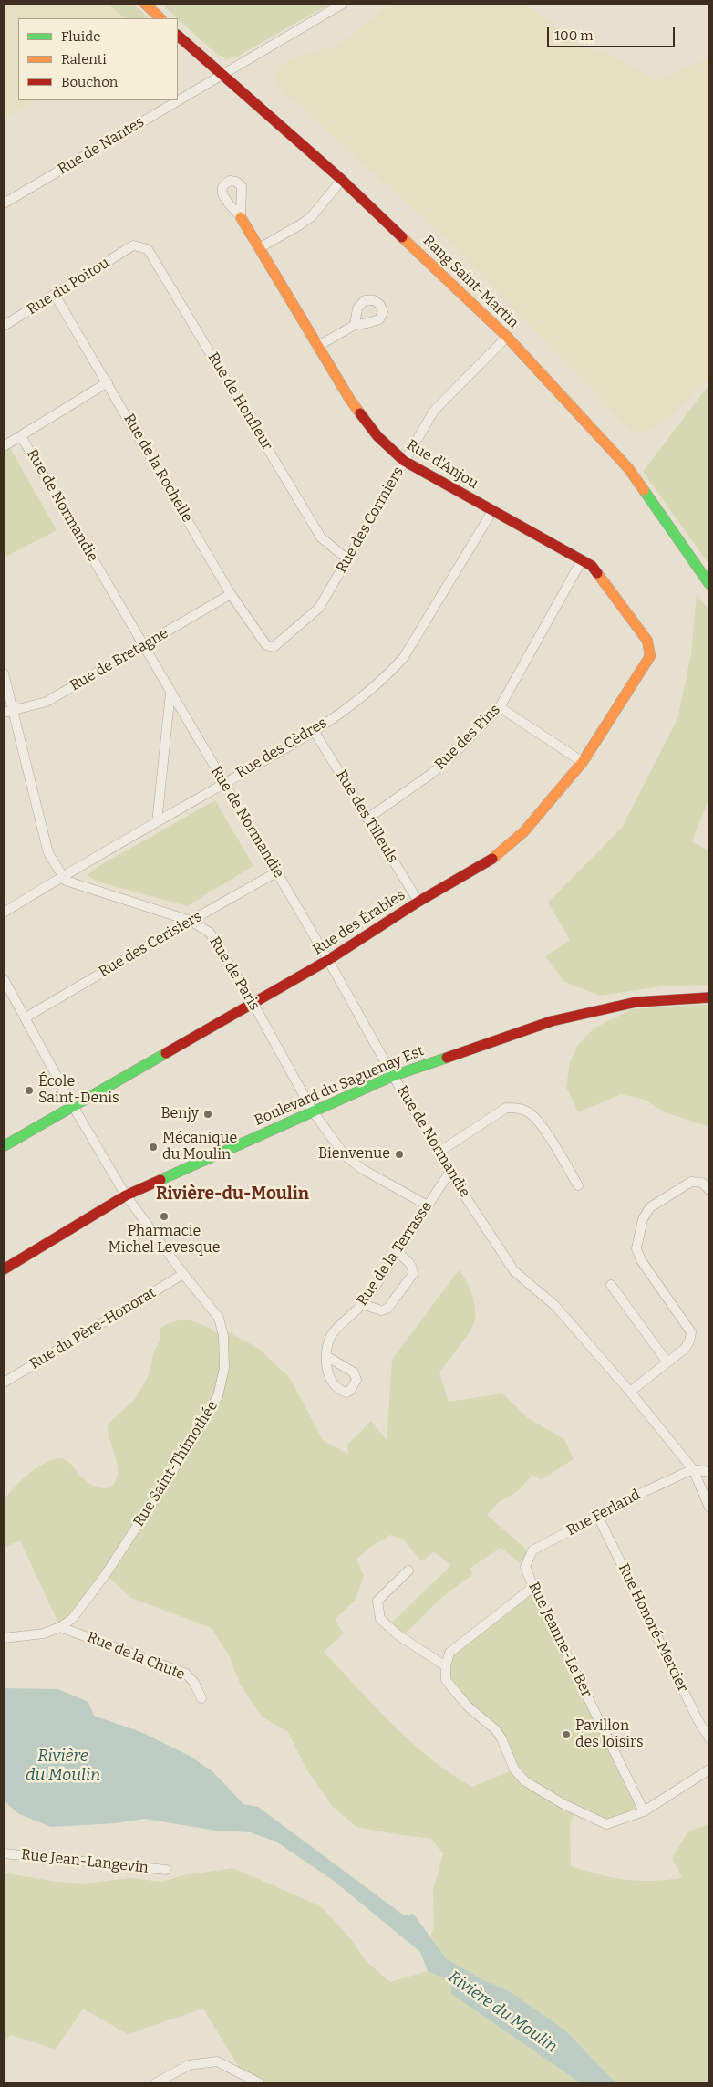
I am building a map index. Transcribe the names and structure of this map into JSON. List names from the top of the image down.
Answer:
{
  "streets": {
    "street": [
      "Rue de Nantes",
      "Rang Saint-Martin",
      "Rue du Poitou",
      "Rue de Honfleur",
      "Rue d'Anjou",
      "Rue de la Rochelle",
      "Rue de Normandie",
      "Rue des Cormiers",
      "Rue de Bretagne",
      "Rue des Pins",
      "Rue des Cèdres",
      "Rue des Tilleuls",
      "Rue des Érables",
      "Rue des Cerisiers",
      "Rue de Paris",
      "Boulevard du Saguenay Est",
      "Rue de la Terrasse",
      "Rue du Père-Honorat",
      "Rue Saint-Thimothée",
      "Rue Ferland",
      "Rue Honoré-Mercier",
      "Rue Jeanne-Le Ber",
      "Rue de la Chute",
      "Rue Jean-Langevin"
    ]
  },
  "crossings": [
    ["Rue de Nantes", "Rang Saint-Martin"],
    ["Rang Saint-Martin", "Rue des Cormiers"],
    ["Rue du Poitou", "Rue de Honfleur"],
    ["Rue du Poitou", "Rue de la Rochelle"],
    ["Rue de Honfleur", "Rue des Cormiers"],
    ["Rue d'Anjou", "Rue des Cormiers"],
    ["Rue d'Anjou", "Rue des Pins"],
    ["Rue d'Anjou", "Rue des Cèdres"],
    ["Rue d'Anjou", "Rue des Érables"],
    ["Rue de la Rochelle", "Rue des Cormiers"],
    ["Rue de la Rochelle", "Rue de Bretagne"],
    ["Rue de Normandie", "Rue de Bretagne"],
    ["Rue de Normandie", "Rue des Cèdres"],
    ["Rue de Normandie", "Rue des Érables"],
    ["Rue de Normandie", "Rue des Cerisiers"],
    ["Rue de Normandie", "Boulevard du Saguenay Est"],
    ["Rue de Normandie", "Rue de la Terrasse"],
    ["Rue de Normandie", "Rue Ferland"],
    ["Rue des Pins", "Rue des Tilleuls"],
    ["Rue des Cèdres", "Rue des Tilleuls"],
    ["Rue des Cèdres", "Rue de Paris"],
    ["Rue des Tilleuls", "Rue des Érables"],
    ["Rue des Érables", "Rue de Paris"],
    ["Rue des Érables", "Rue Saint-Thimothée"],
    ["Rue des Cerisiers", "Rue de Paris"],
    ["Rue des Cerisiers", "Rue Saint-Thimothée"],
    ["Rue de Paris", "Boulevard du Saguenay Est"],
    ["Rue de Paris", "Rue de la Terrasse"],
    ["Boulevard du Saguenay Est", "Rue Saint-Thimothée"],
    ["Rue du Père-Honorat", "Rue Saint-Thimothée"],
    ["Rue Saint-Thimothée", "Rue de la Chute"],
    ["Rue Ferland", "Rue Honoré-Mercier"],
    ["Rue Ferland", "Rue Jeanne-Le Ber"]
  ],
  "districts": ["Rivière-du-Moulin"],
  "water": ["Rivière du Moulin"],
  "places": [
    "École Saint-Denis",
    "Benjy",
    "Mécanique du Moulin",
    "Bienvenue",
    "Pharmacie Michel Levesque",
    "Pavillon des loisirs"
  ],
  "legend": ["Fluide", "Ralenti", "Bouchon"],
  "scale_bar": "100 m"
}
